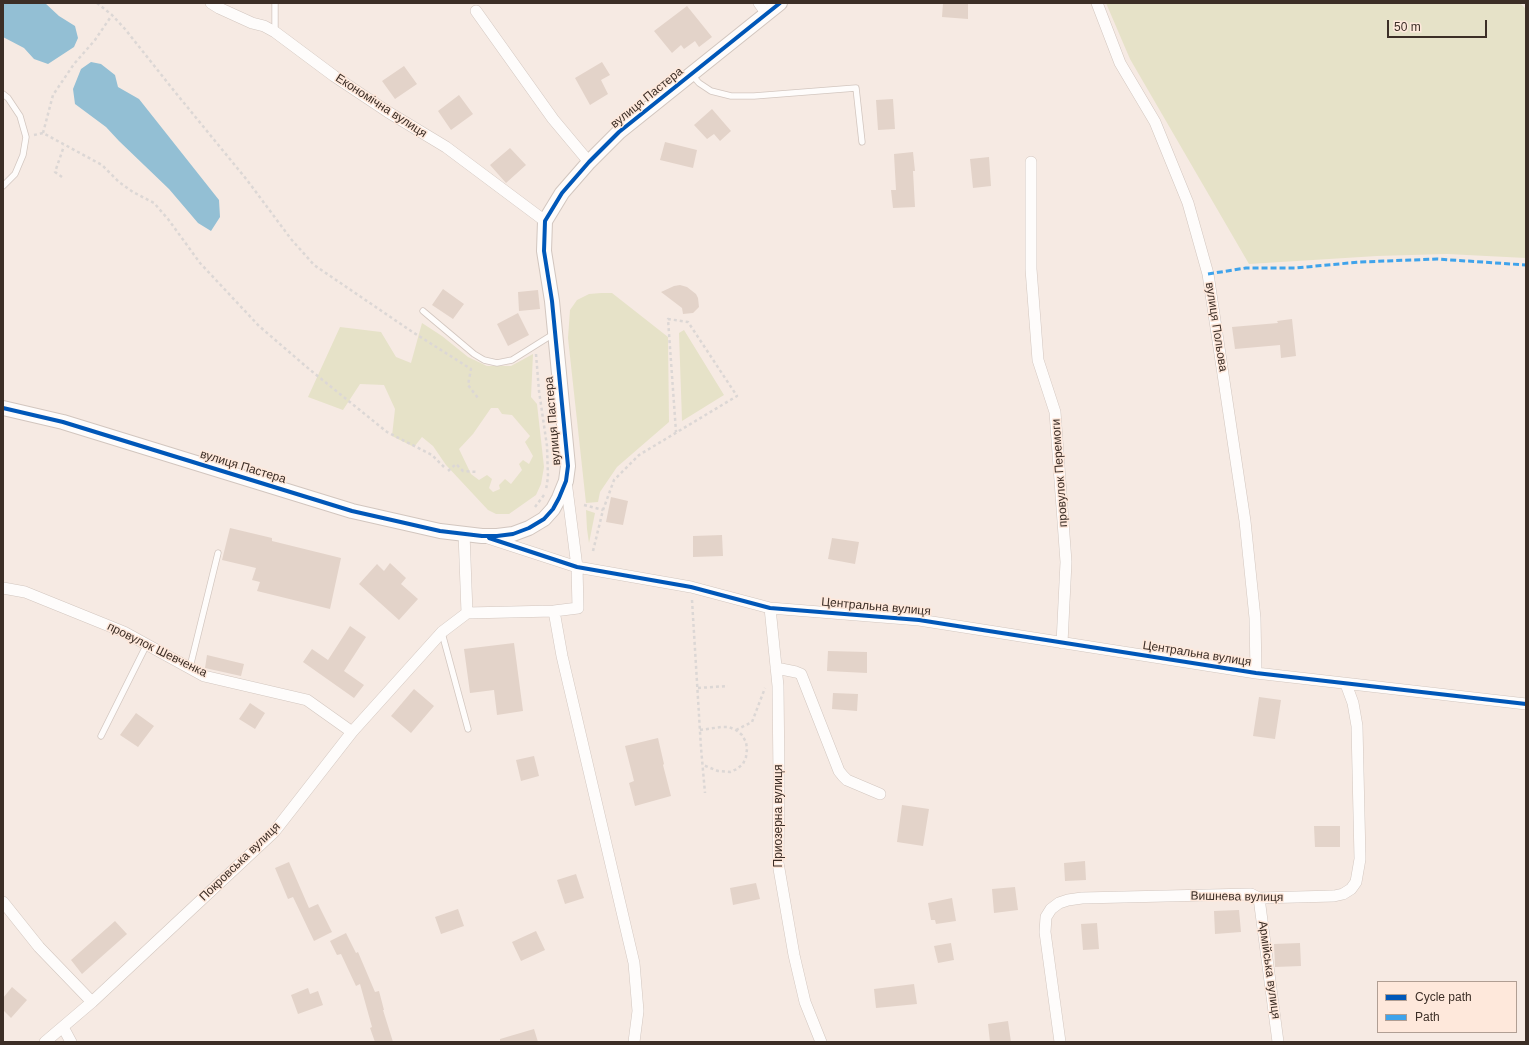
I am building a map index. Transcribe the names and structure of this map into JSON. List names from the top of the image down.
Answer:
{
  "streets": {
    "street": [
      "вулиця Пастера",
      "Економічна вулиця",
      "вулиця Польова",
      "провулок Перемоги",
      "Центральна вулиця",
      "провулок Шевченка",
      "Приозерна вулиця",
      "Покровська вулиця",
      "Вишнева вулиця",
      "Армійська вулиця"
    ]
  },
  "crossings": [
    ["вулиця Пастера", "Економічна вулиця"],
    ["вулиця Пастера", "Центральна вулиця"],
    ["вулиця Польова", "Центральна вулиця"],
    ["провулок Перемоги", "Центральна вулиця"],
    ["Центральна вулиця", "Приозерна вулиця"],
    ["Центральна вулиця", "Вишнева вулиця"],
    ["провулок Шевченка", "Покровська вулиця"],
    ["Вишнева вулиця", "Армійська вулиця"]
  ],
  "legend": ["Cycle path", "Path"],
  "scale_bar": "50 m"
}
